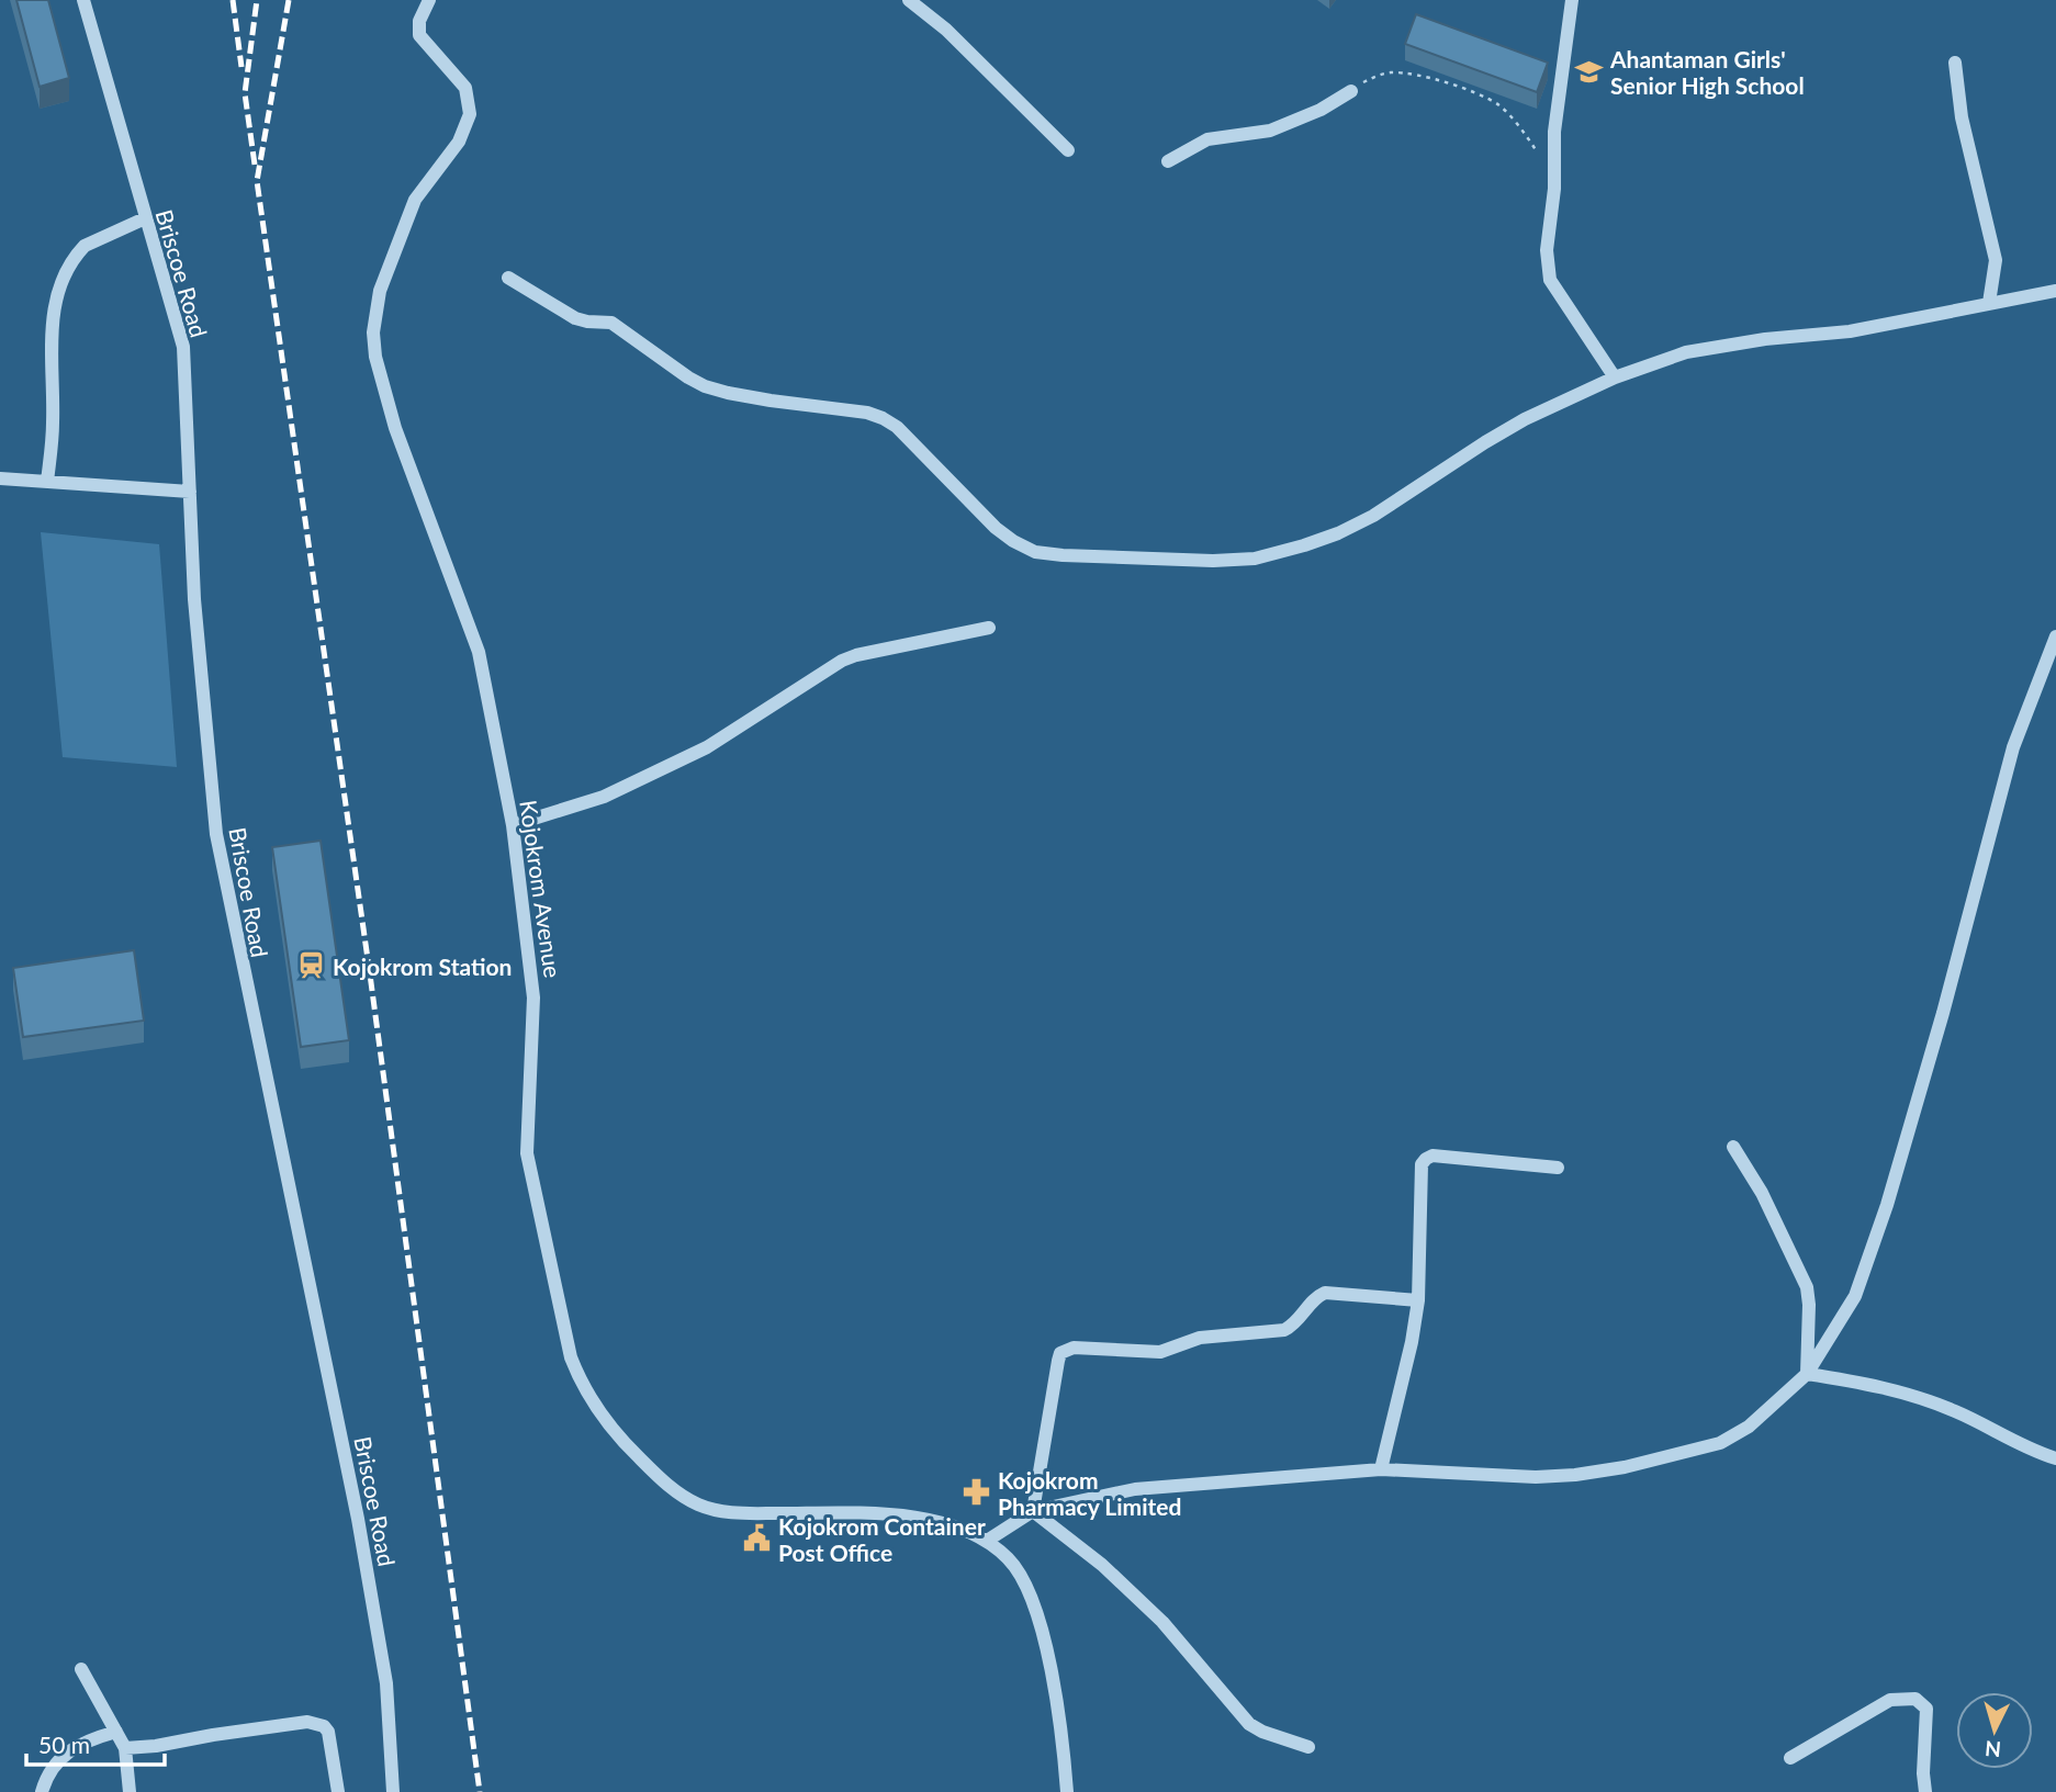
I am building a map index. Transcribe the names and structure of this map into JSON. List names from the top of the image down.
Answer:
{
  "streets": {
    "street": ["Briscoe Road", "Kojokrom Avenue"]
  },
  "places": {
    "school or university": ["Ahantaman Girls' Senior High School"],
    "station": ["Kojokrom Station"],
    "pharmacy": ["Kojokrom Pharmacy Limited"],
    "public building": ["Kojokrom Container Post Office"]
  },
  "scale_bar": "50 m",
  "north": "bottom"
}
